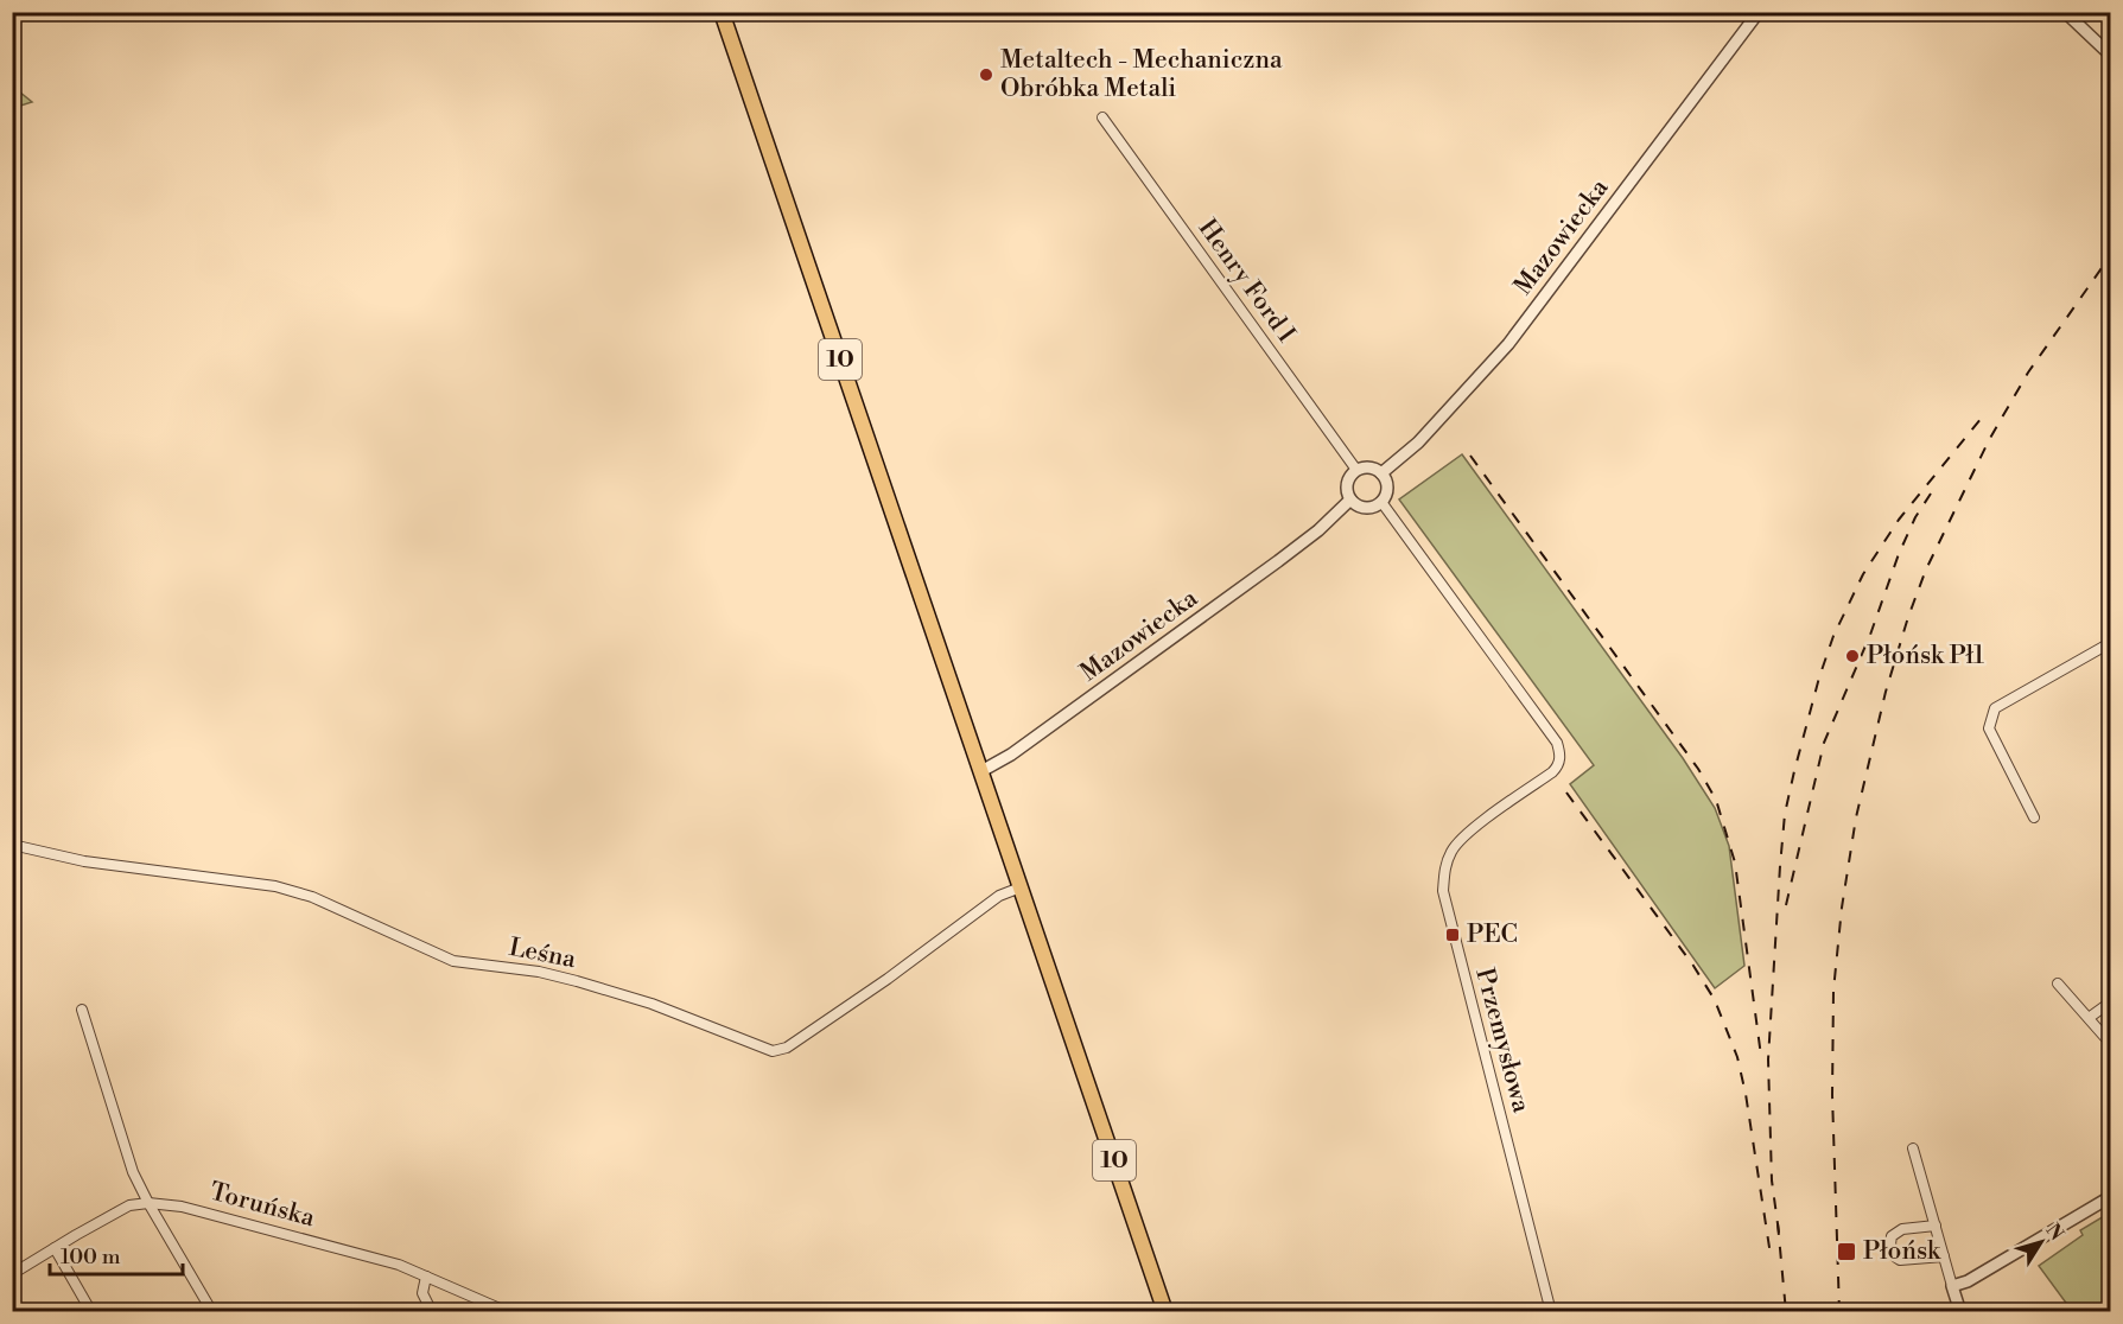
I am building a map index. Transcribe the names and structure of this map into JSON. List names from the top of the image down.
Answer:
{
  "streets": {
    "main road": ["10"],
    "street": [
      "Mazowiecka",
      "Henry Ford I",
      "Leśna",
      "Przemysłowa",
      "Toruńska"
    ]
  },
  "crossings": [
    ["Mazowiecka", "Henry Ford I"],
    ["Mazowiecka", "10"],
    ["Mazowiecka", "Przemysłowa"],
    ["Henry Ford I", "Przemysłowa"],
    ["10", "Leśna"]
  ],
  "places": {
    "other": ["Metaltech - Mechaniczna Obróbka Metali", "Płońsk Pł1"],
    "transit": ["PEC", "Płońsk"]
  },
  "scale_bar": "100 m",
  "north": "top right"
}
